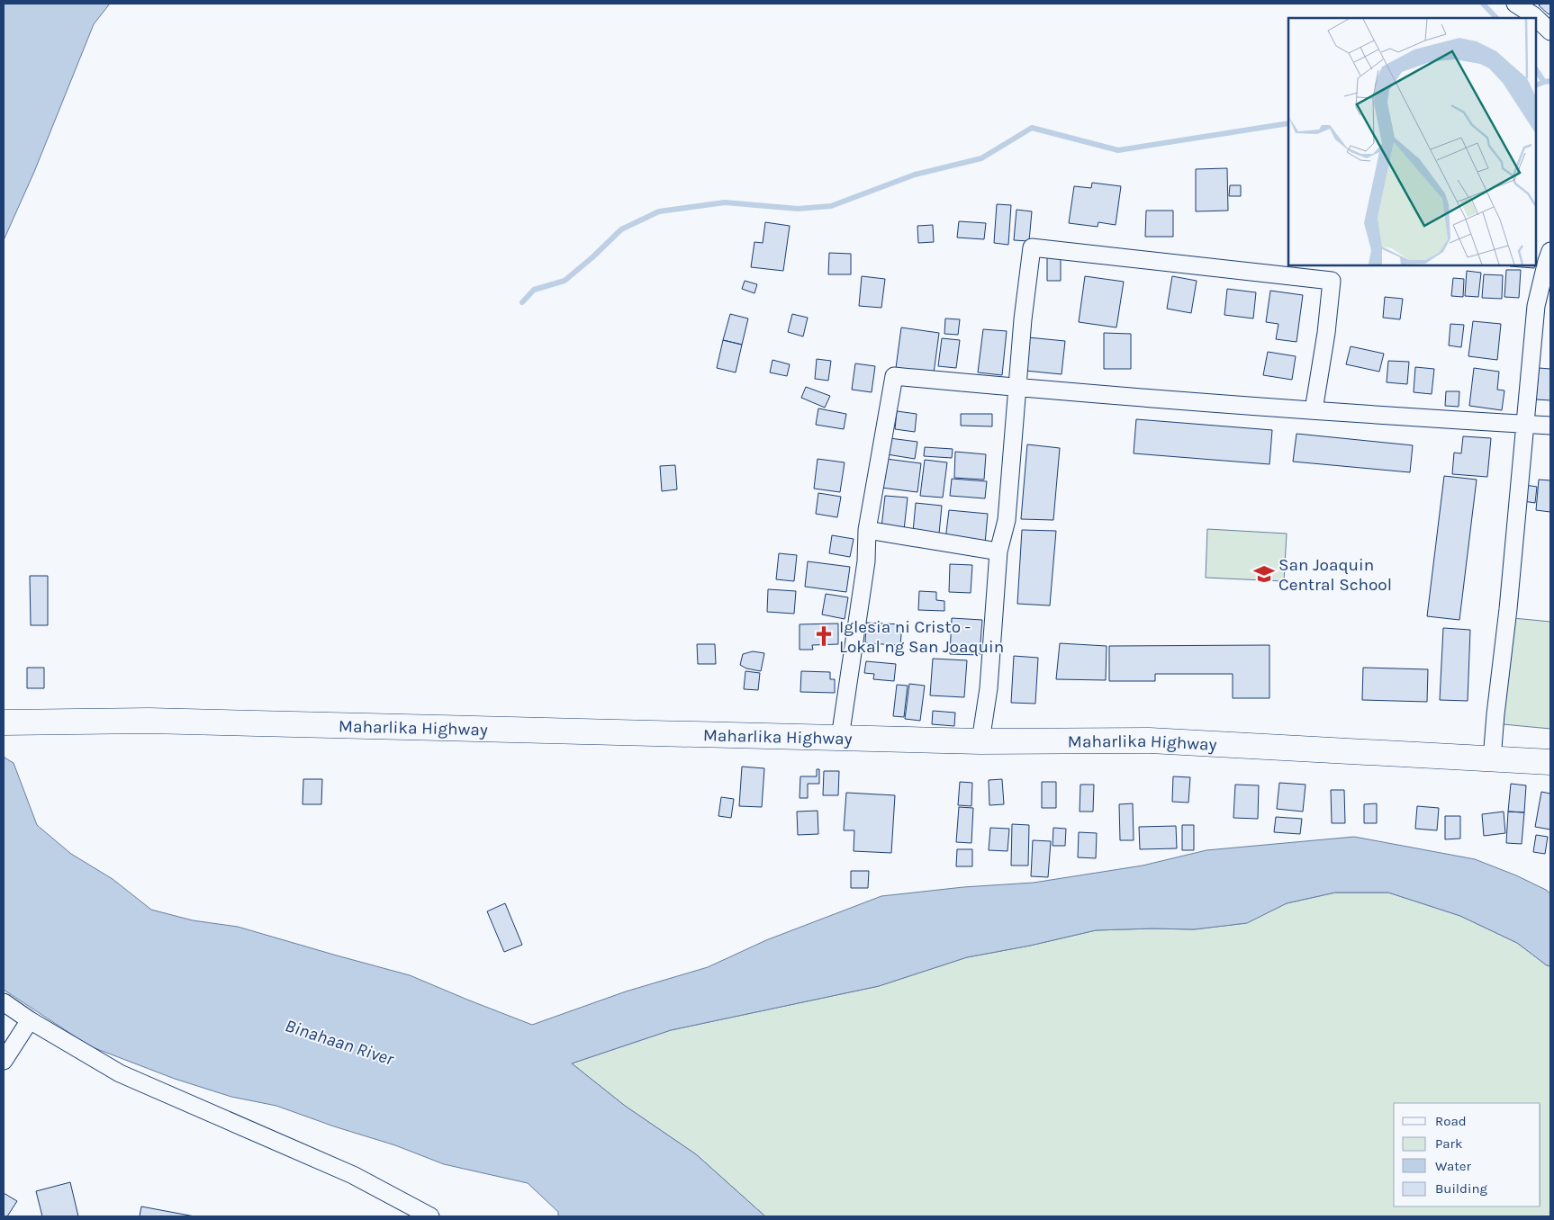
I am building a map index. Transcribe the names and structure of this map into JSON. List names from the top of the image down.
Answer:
{
  "streets": {
    "highway": ["Maharlika Highway"]
  },
  "water": ["Binahaan River"],
  "places": {
    "school or university": ["San Joaquin Central School"],
    "church": ["Iglesia ni Cristo - Lokal ng San Joaquin"]
  },
  "legend": [
    "Road",
    "Park",
    "Water",
    "Building"
  ]
}
